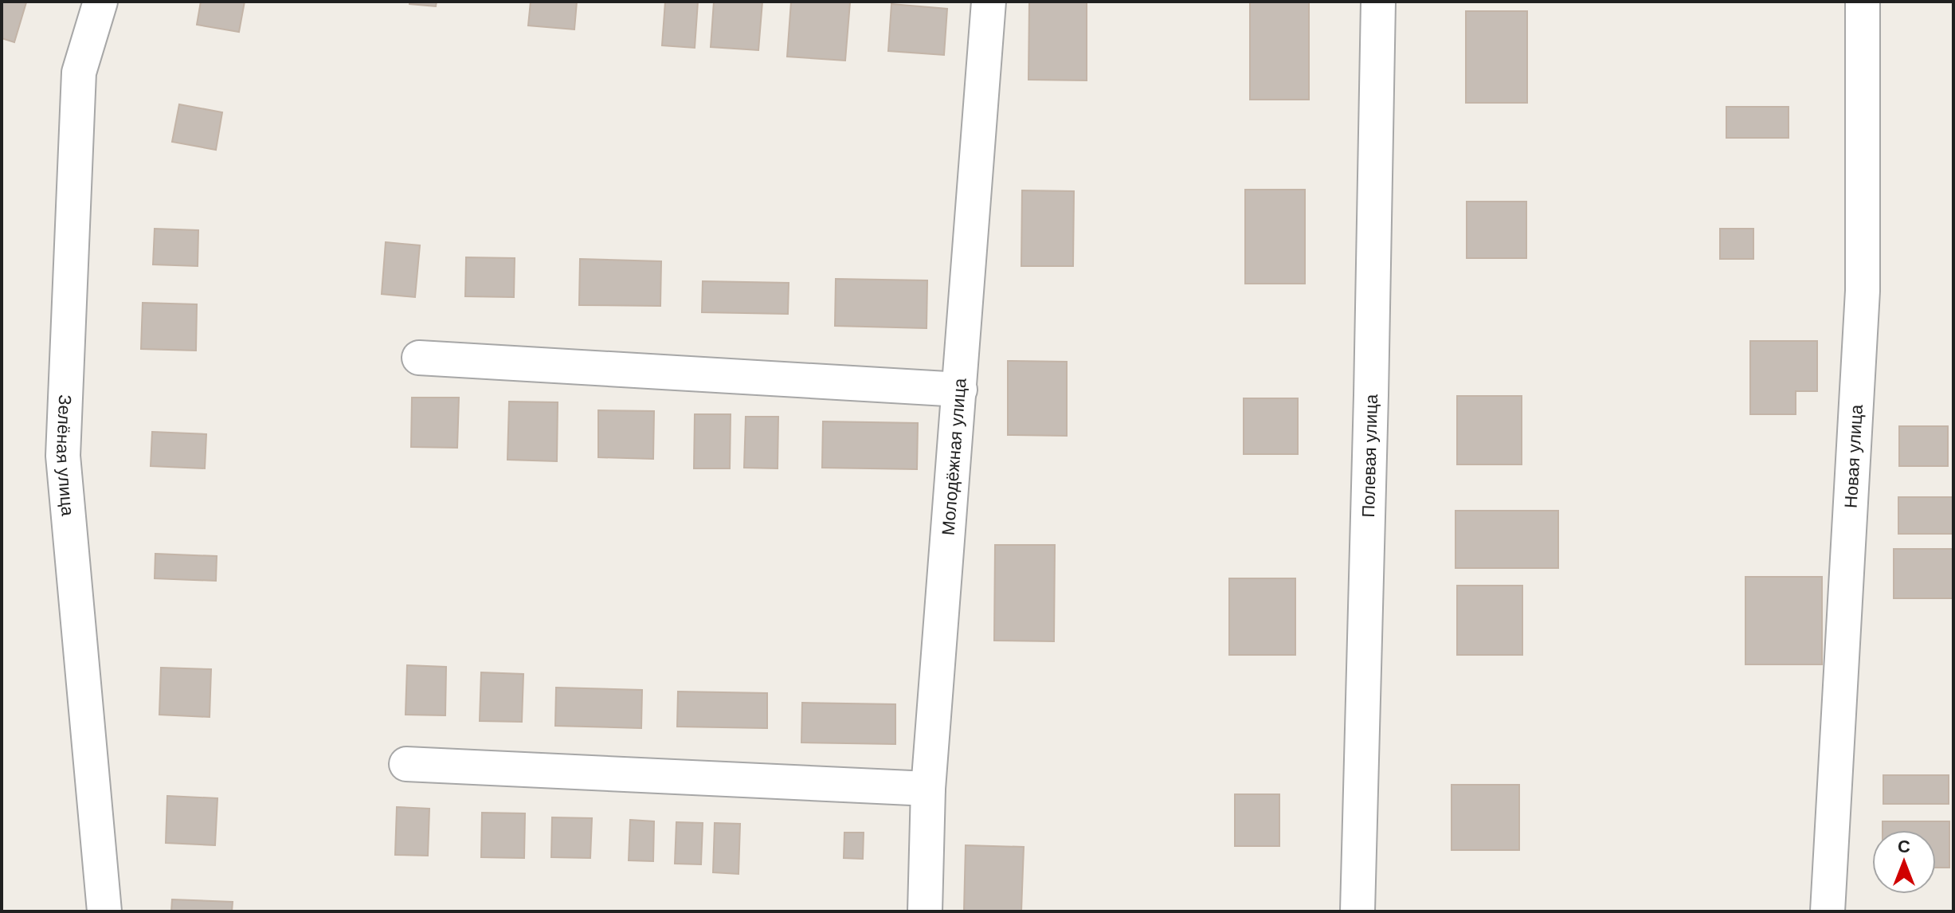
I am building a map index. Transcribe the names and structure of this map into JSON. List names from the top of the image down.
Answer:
{
  "streets": {
    "street": [
      "Зелёная улица",
      "Молодёжная улица",
      "Полевая улица",
      "Новая улица"
    ]
  },
  "north": "top"
}
